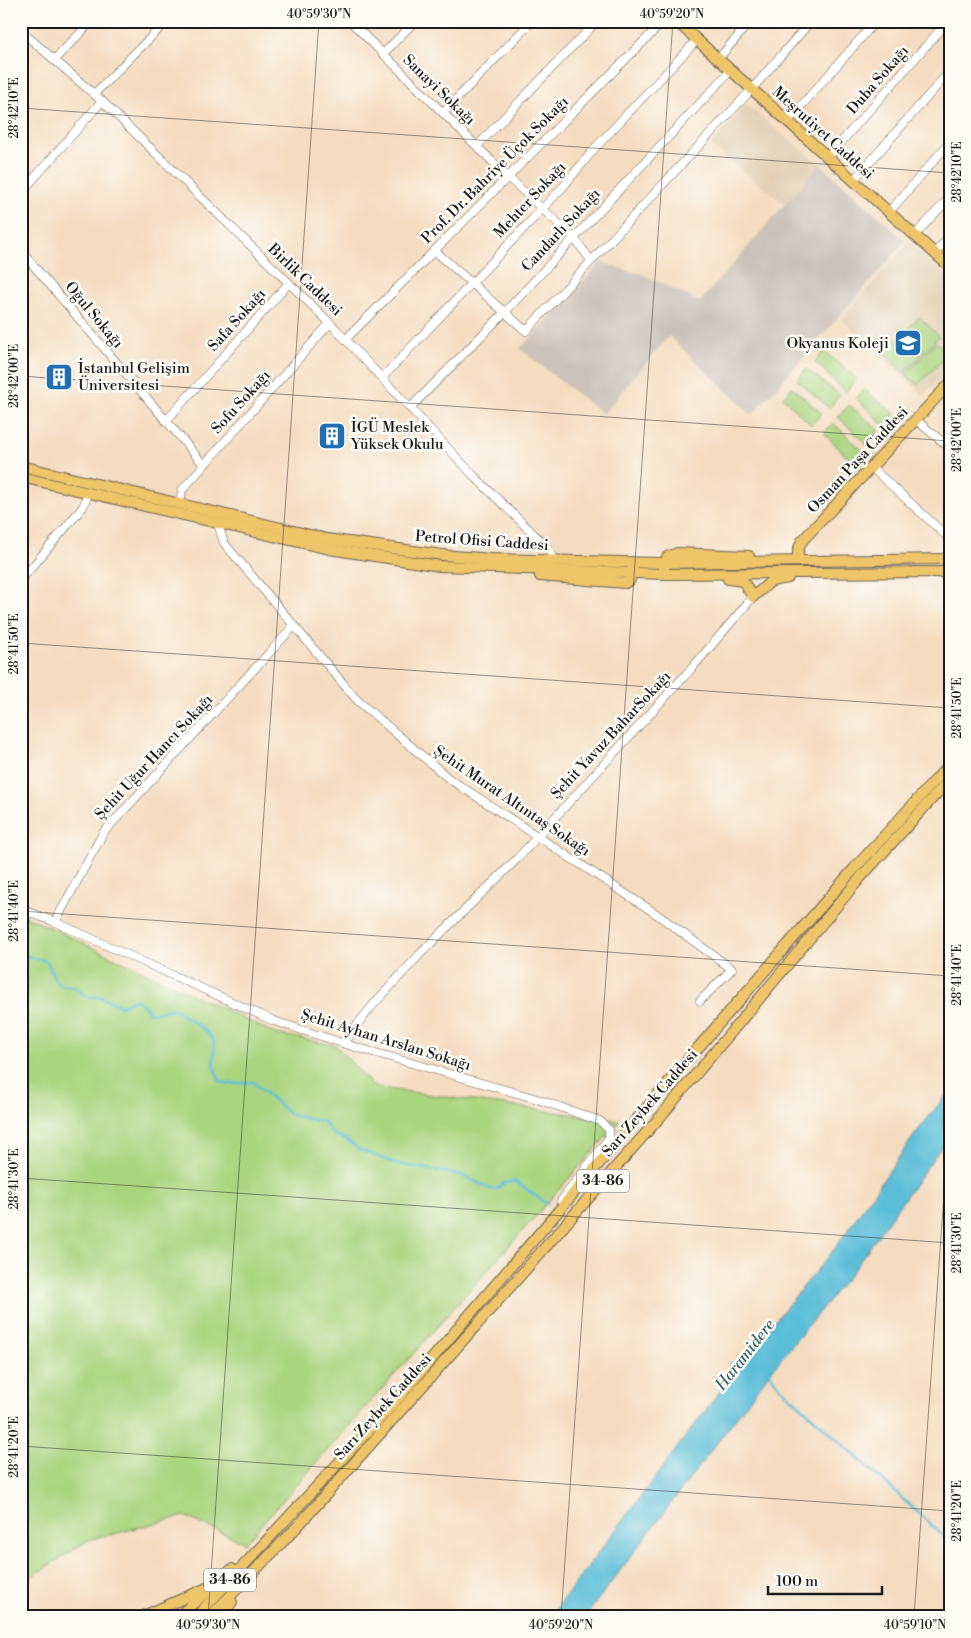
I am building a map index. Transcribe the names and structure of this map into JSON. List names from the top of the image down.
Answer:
{
  "streets": {
    "main road": [
      "Meşrutiyet Caddesi",
      "Osman Paşa Caddesi",
      "Petrol Ofisi Caddesi",
      "Sarı Zeybek Caddesi",
      "34-86"
    ],
    "street": [
      "Duba Sokağı",
      "Sanayi Sokağı",
      "Prof. Dr. Bahriye Üçok Sokağı",
      "Mehter Sokağı",
      "Candarlı Sokağı",
      "Birlik Caddesi",
      "Oğul Sokağı",
      "Safa Sokağı",
      "Sofu Sokağı",
      "Şehit Yavuz BaharSokağı",
      "Şehit Uğur Hancı Sokağı",
      "Şehit Murat Altıntaş Sokağı",
      "Şehit Ayhan Arslan Sokağı"
    ]
  },
  "crossings": [
    ["Duba Sokağı", "Meşrutiyet Caddesi"],
    ["Sanayi Sokağı", "Prof. Dr. Bahriye Üçok Sokağı"],
    ["Sanayi Sokağı", "Mehter Sokağı"],
    ["Sanayi Sokağı", "Candarlı Sokağı"],
    ["Meşrutiyet Caddesi", "Mehter Sokağı"],
    ["Meşrutiyet Caddesi", "Candarlı Sokağı"],
    ["Prof. Dr. Bahriye Üçok Sokağı", "Birlik Caddesi"],
    ["Mehter Sokağı", "Birlik Caddesi"],
    ["Candarlı Sokağı", "Birlik Caddesi"],
    ["Birlik Caddesi", "Safa Sokağı"],
    ["Birlik Caddesi", "Sofu Sokağı"],
    ["Birlik Caddesi", "Petrol Ofisi Caddesi"],
    ["Oğul Sokağı", "Safa Sokağı"],
    ["Oğul Sokağı", "Sofu Sokağı"],
    ["Sofu Sokağı", "Petrol Ofisi Caddesi"],
    ["Petrol Ofisi Caddesi", "Şehit Murat Altıntaş Sokağı"],
    ["Şehit Yavuz BaharSokağı", "Şehit Murat Altıntaş Sokağı"],
    ["Şehit Yavuz BaharSokağı", "Şehit Ayhan Arslan Sokağı"],
    ["Şehit Uğur Hancı Sokağı", "Şehit Murat Altıntaş Sokağı"],
    ["Şehit Uğur Hancı Sokağı", "Şehit Ayhan Arslan Sokağı"],
    ["Şehit Ayhan Arslan Sokağı", "Sarı Zeybek Caddesi"],
    ["Sarı Zeybek Caddesi", "34-86"]
  ],
  "water": ["Haramidere"],
  "places": {
    "school or university": ["Okyanus Koleji"],
    "building": ["İstanbul Gelişim Üniversitesi", "İGÜ Meslek Yüksek Okulu"]
  },
  "scale_bar": "100 m",
  "coordinates": [
    "40°59'30\"N",
    "40°59'20\"N",
    "28°42'10\"E",
    "28°42'00\"E",
    "28°41'50\"E",
    "28°41'40\"E",
    "28°41'30\"E",
    "28°41'20\"E",
    "40°59'10\"N"
  ]
}
